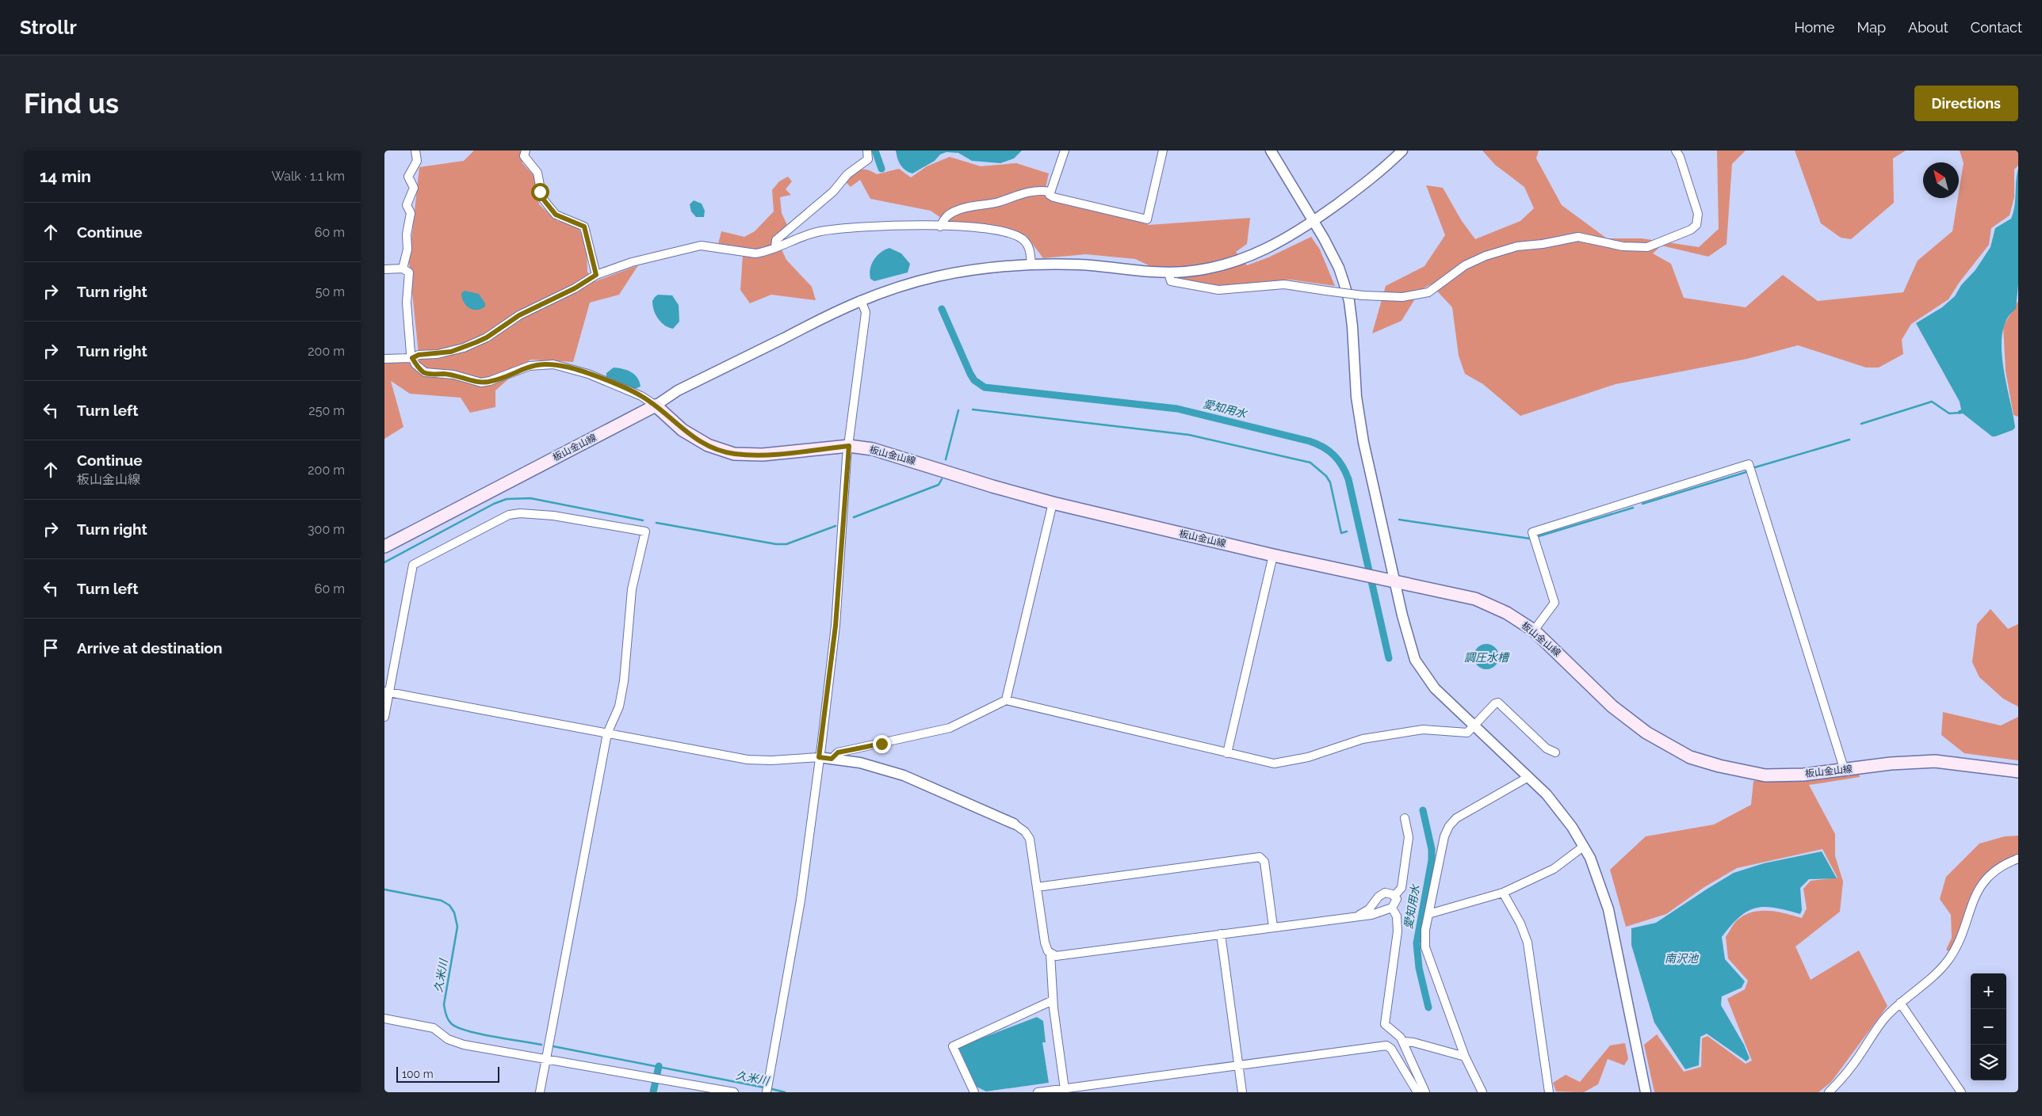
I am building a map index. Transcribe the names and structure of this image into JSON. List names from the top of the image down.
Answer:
{
  "streets": {
    "main road": ["板山金山線"]
  },
  "water": [
    "愛知用水",
    "調圧水槽",
    "南沢池",
    "久米川"
  ],
  "scale_bar": "100 m",
  "north": "top left",
  "page": {
    "header": "Strollr",
    "nav": [
      "Home",
      "Map",
      "About",
      "Contact"
    ],
    "buttons": "Directions",
    "title": "Find us",
    "heading": ["14 min", "Walk · 1.1 km"],
    "list": [
      ["Continue", "60 m"],
      ["Turn right", "50 m"],
      ["Turn right", "200 m"],
      ["Turn left", "250 m"],
      ["Continue", "板山金山線", "200 m"],
      ["Turn right", "300 m"],
      ["Turn left", "60 m"],
      "Arrive at destination"
    ],
    "map_buttons": ["+", "−"],
    "scale": "100 m"
  }
}
